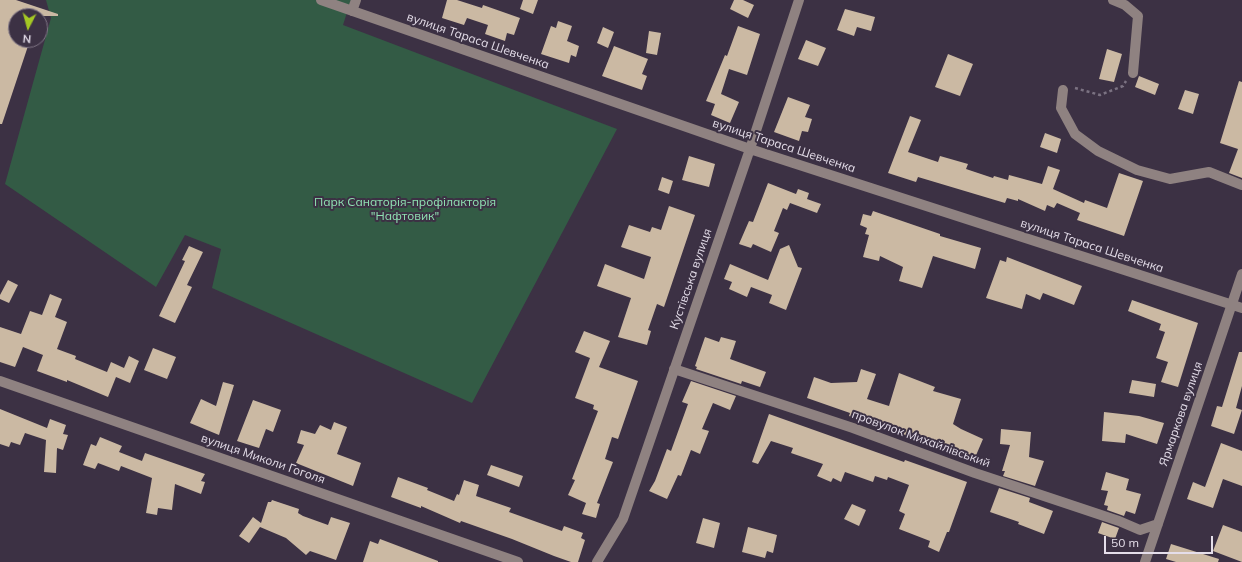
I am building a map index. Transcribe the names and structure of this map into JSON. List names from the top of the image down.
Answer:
{
  "streets": {
    "street": [
      "вулиця Тараса Шевченка",
      "Кустівська вулиця",
      "Ярмаркова вулиця",
      "провулок Михайлівський",
      "вулиця Миколи Гоголя"
    ]
  },
  "crossings": [
    ["вулиця Тараса Шевченка", "Кустівська вулиця"],
    ["вулиця Тараса Шевченка", "Ярмаркова вулиця"],
    ["Кустівська вулиця", "провулок Михайлівський"],
    ["Ярмаркова вулиця", "провулок Михайлівський"]
  ],
  "parks": ["Парк Санаторія-профілакторія \"Нафтовик\""],
  "scale_bar": "50 m",
  "north": "bottom"
}
